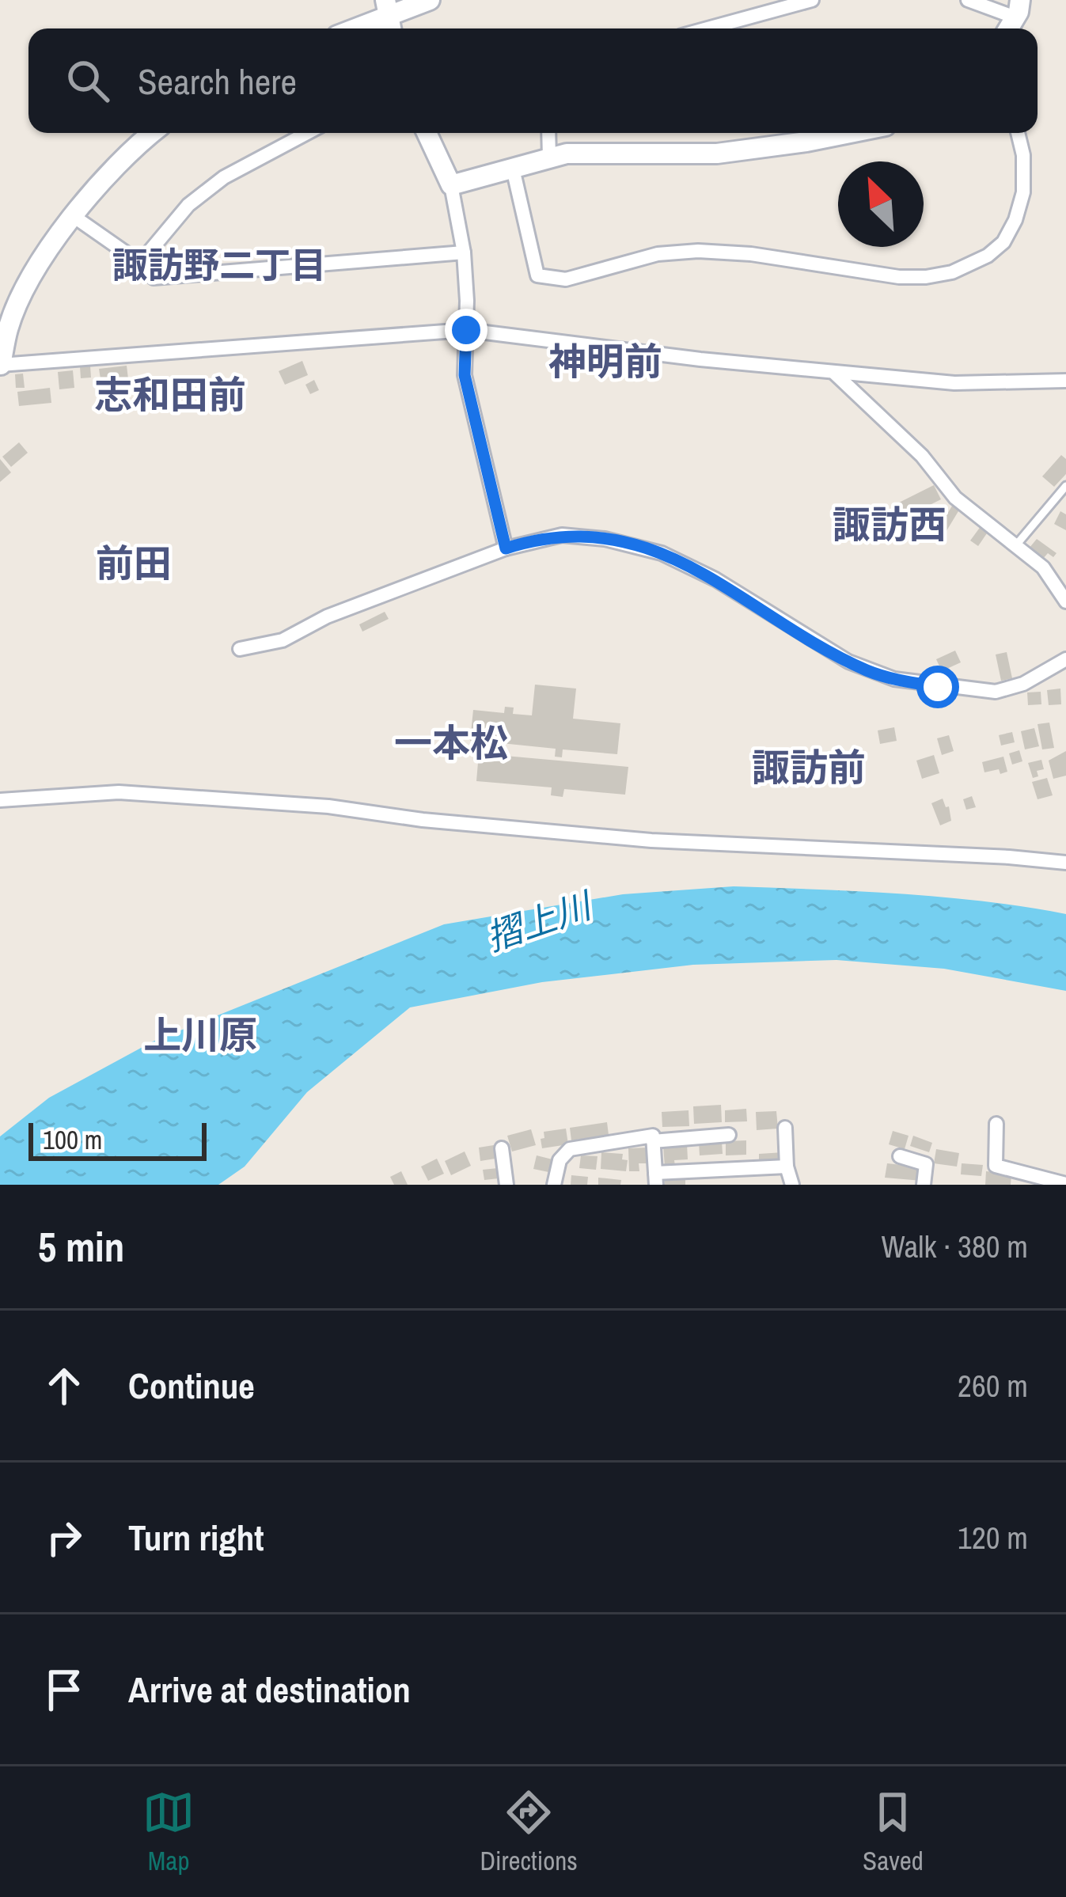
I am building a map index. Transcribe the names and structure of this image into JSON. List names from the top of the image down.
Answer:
{
  "districts": [
    "諏訪野二丁目",
    "神明前",
    "志和田前",
    "諏訪西",
    "前田",
    "一本松",
    "諏訪前",
    "上川原"
  ],
  "water": ["摺上川"],
  "scale_bar": "100 m",
  "north": "top left",
  "page": {
    "search": "Search here",
    "scale": "100 m",
    "heading": ["5 min", "Walk · 380 m"],
    "list": [
      ["Continue", "260 m"],
      ["Turn right", "120 m"],
      "Arrive at destination"
    ],
    "nav": ["Map", "Directions", "Saved"]
  }
}
